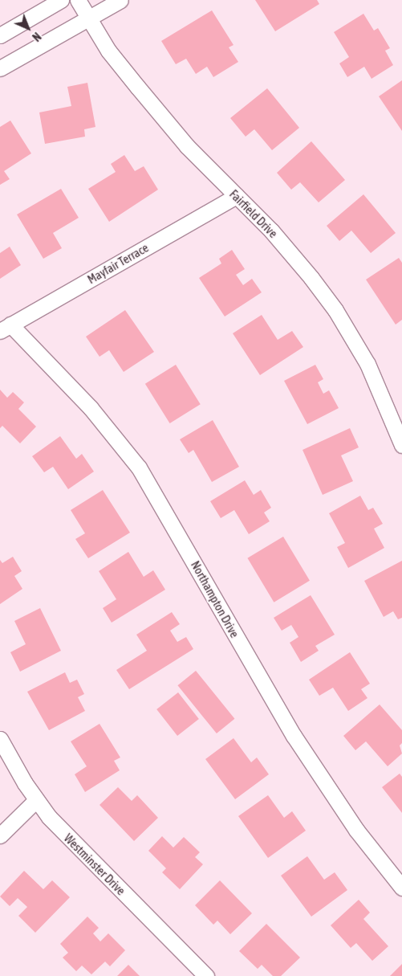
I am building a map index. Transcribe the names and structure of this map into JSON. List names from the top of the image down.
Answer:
{
  "streets": {
    "street": [
      "Fairfield Drive",
      "Mayfair Terrace",
      "Northampton Drive",
      "Westminster Drive"
    ]
  },
  "crossings": [
    ["Fairfield Drive", "Mayfair Terrace"],
    ["Mayfair Terrace", "Northampton Drive"]
  ],
  "north": "bottom right"
}
